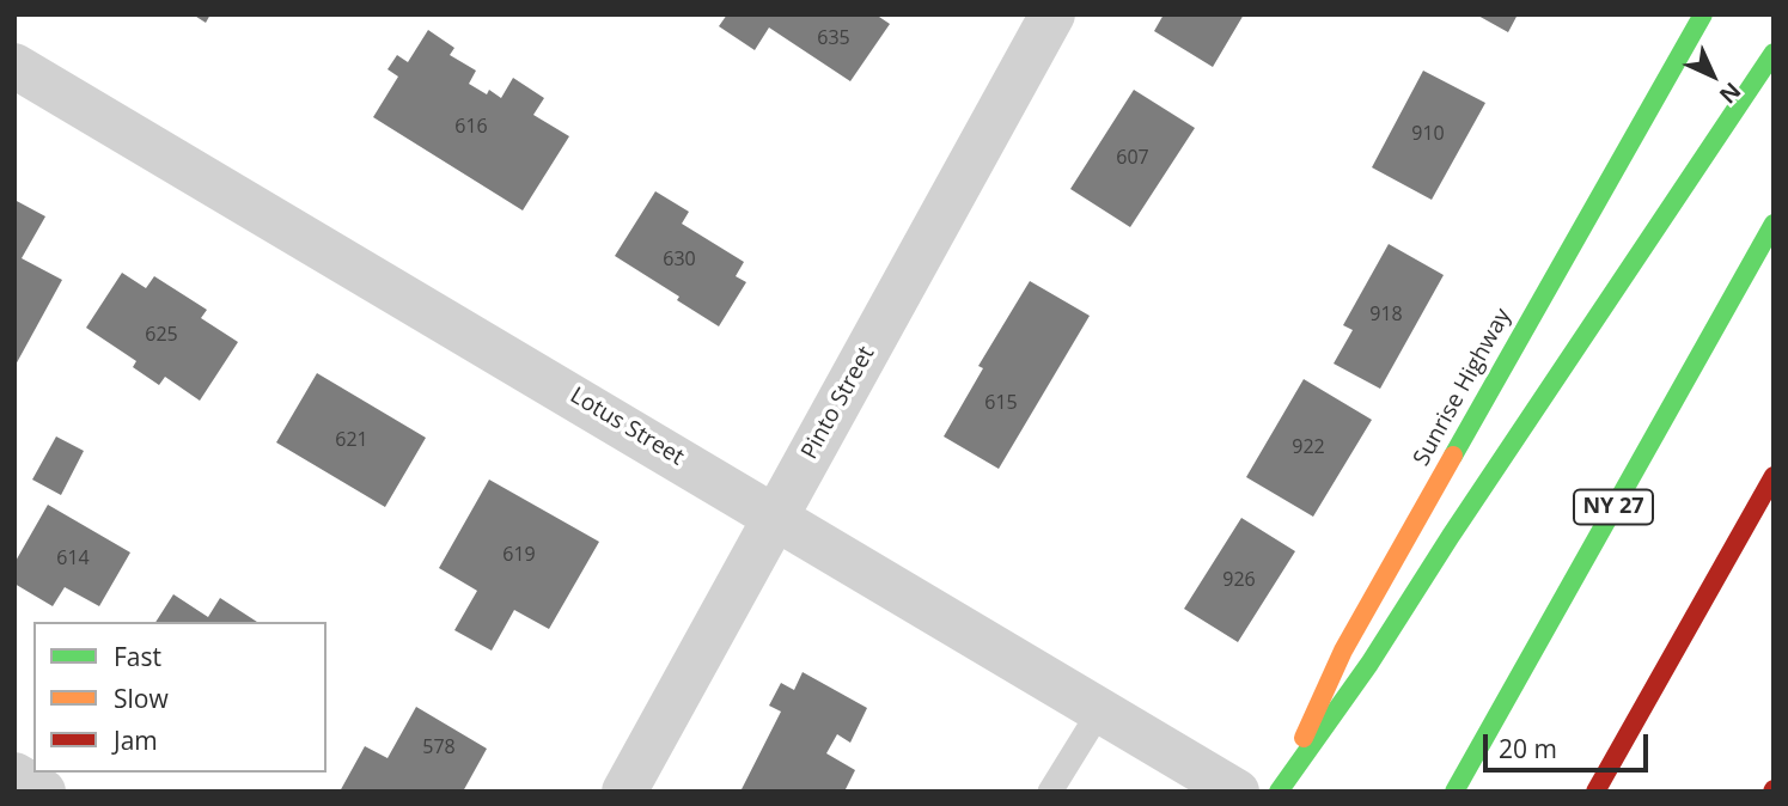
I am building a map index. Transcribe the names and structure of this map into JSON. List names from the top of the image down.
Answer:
{
  "streets": {
    "main road": ["Sunrise Highway", "NY 27"],
    "street": ["Pinto Street", "Lotus Street"]
  },
  "crossings": [
    ["Pinto Street", "Lotus Street"]
  ],
  "house_numbers": [
    "635",
    "616",
    "910",
    "607",
    "630",
    "918",
    "625",
    "615",
    "621",
    "922",
    "619",
    "614",
    "926",
    "578"
  ],
  "legend": ["Fast", "Slow", "Jam"],
  "scale_bar": "20 m",
  "north": "bottom right"
}
